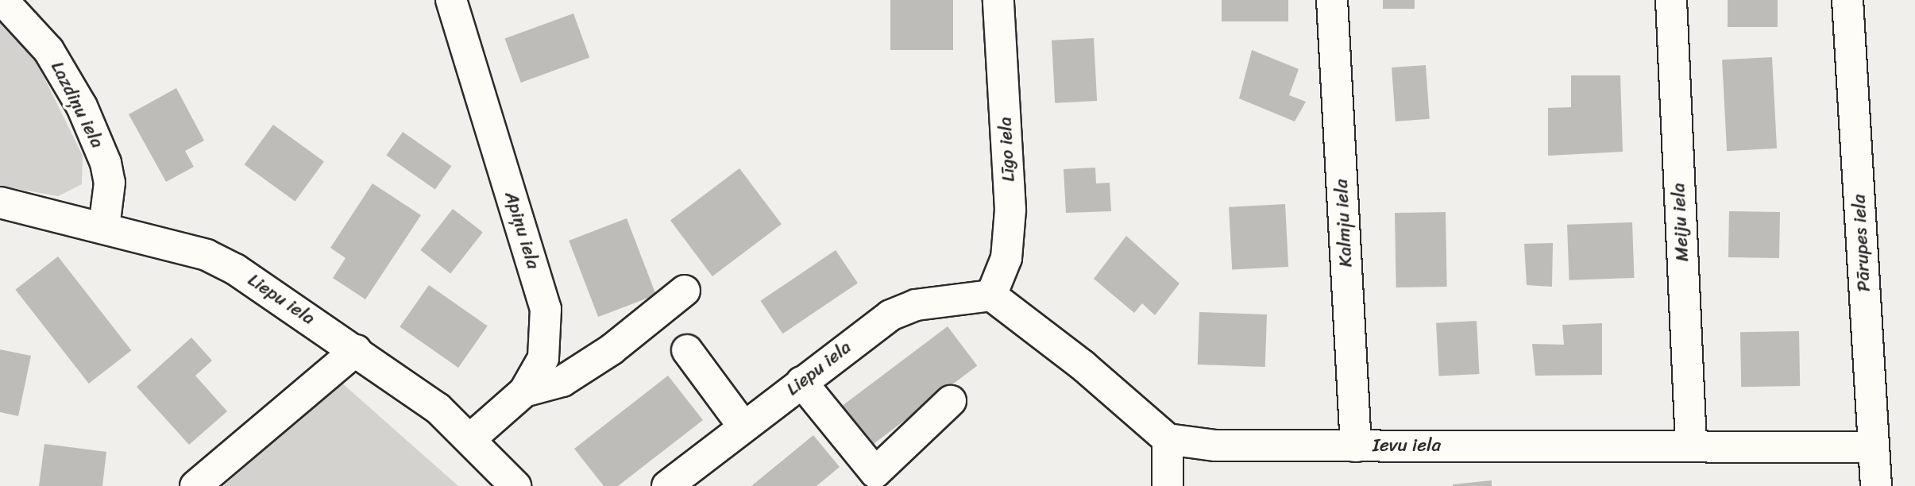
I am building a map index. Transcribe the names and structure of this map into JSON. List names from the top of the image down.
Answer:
{
  "streets": {
    "street": [
      "Lazdiņu iela",
      "Līgo iela",
      "Meiju iela",
      "Kalmju iela",
      "Apiņu iela",
      "Pārupes iela",
      "Liepu iela",
      "Ievu iela"
    ]
  },
  "crossings": [
    ["Lazdiņu iela", "Liepu iela"],
    ["Līgo iela", "Liepu iela"],
    ["Meiju iela", "Ievu iela"],
    ["Kalmju iela", "Ievu iela"],
    ["Apiņu iela", "Liepu iela"],
    ["Pārupes iela", "Ievu iela"]
  ]
}
